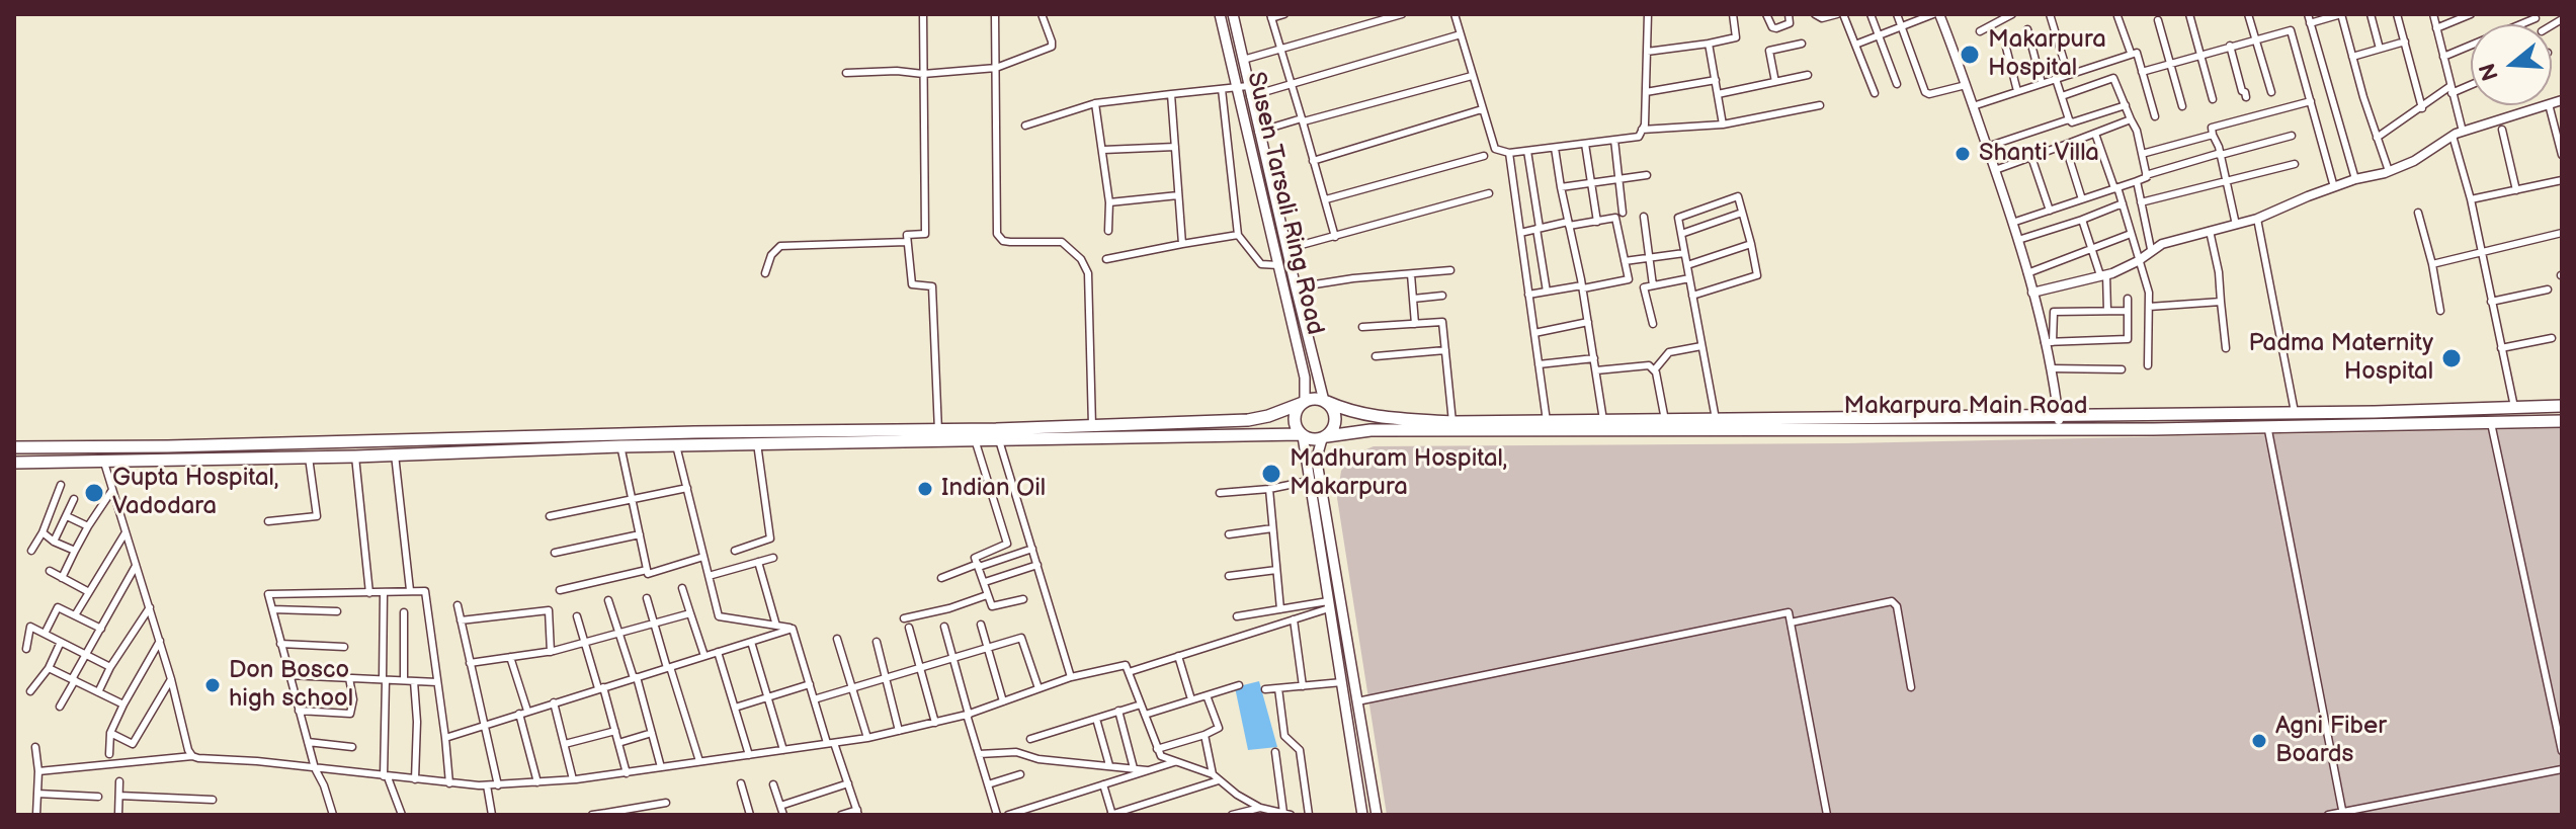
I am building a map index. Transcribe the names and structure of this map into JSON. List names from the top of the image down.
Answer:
{
  "streets": {
    "highway": ["Makarpura Main Road"],
    "main road": ["Susen Tarsali Ring Road"]
  },
  "crossings": [
    ["Susen Tarsali Ring Road", "Makarpura Main Road"]
  ],
  "places": [
    "Makarpura Hospital",
    "Shanti Villa",
    "Padma Maternity Hospital",
    "Madhuram Hospital, Makarpura",
    "Indian Oil",
    "Gupta Hospital, Vadodara",
    "Don Bosco high school",
    "Agni Fiber Boards"
  ],
  "north": "left"
}
